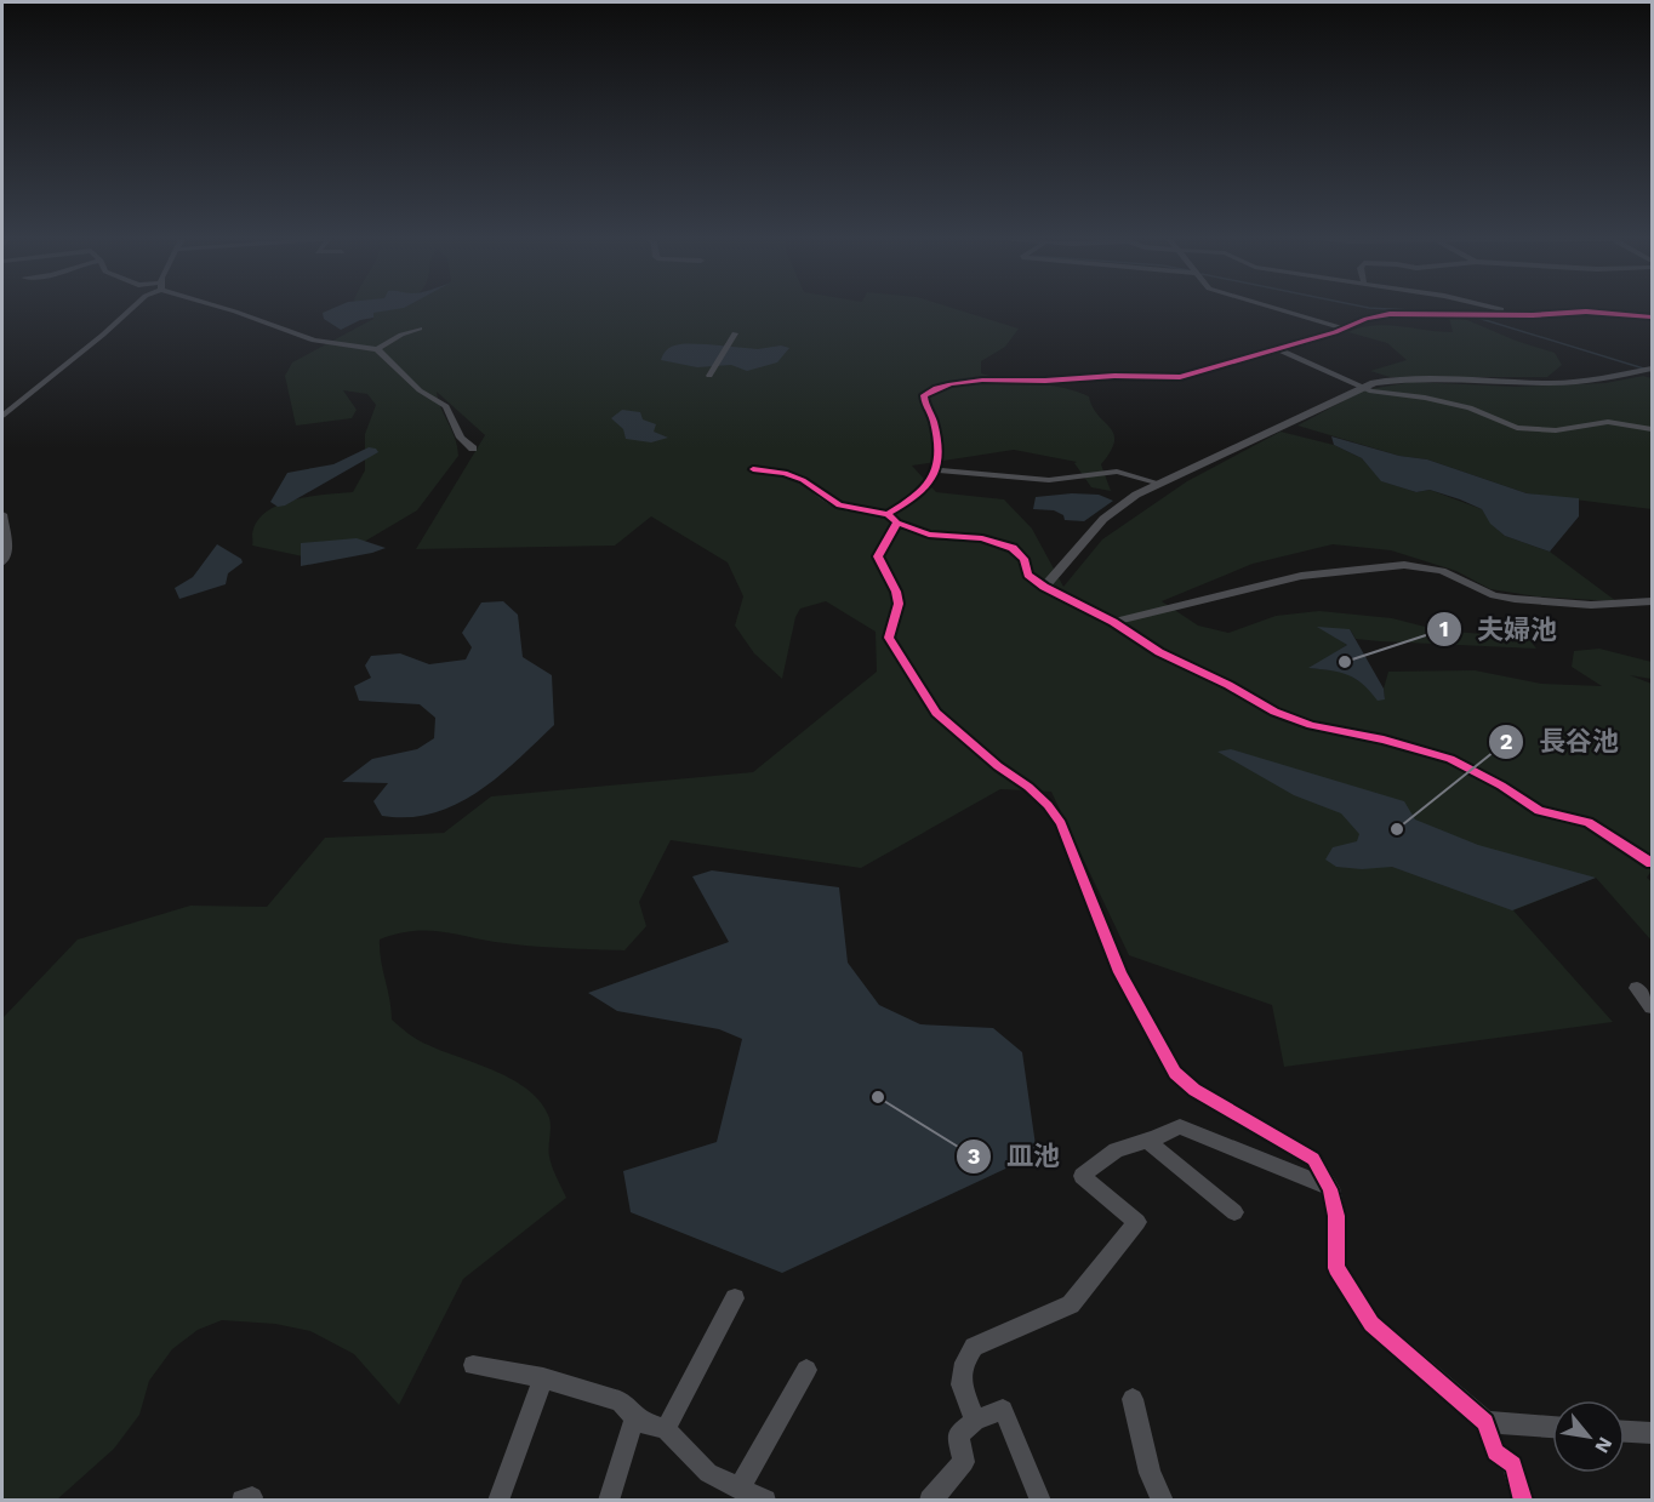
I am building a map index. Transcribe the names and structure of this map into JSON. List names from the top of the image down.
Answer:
{
  "places": ["夫婦池", "長谷池", "皿池"],
  "north": "bottom right"
}
